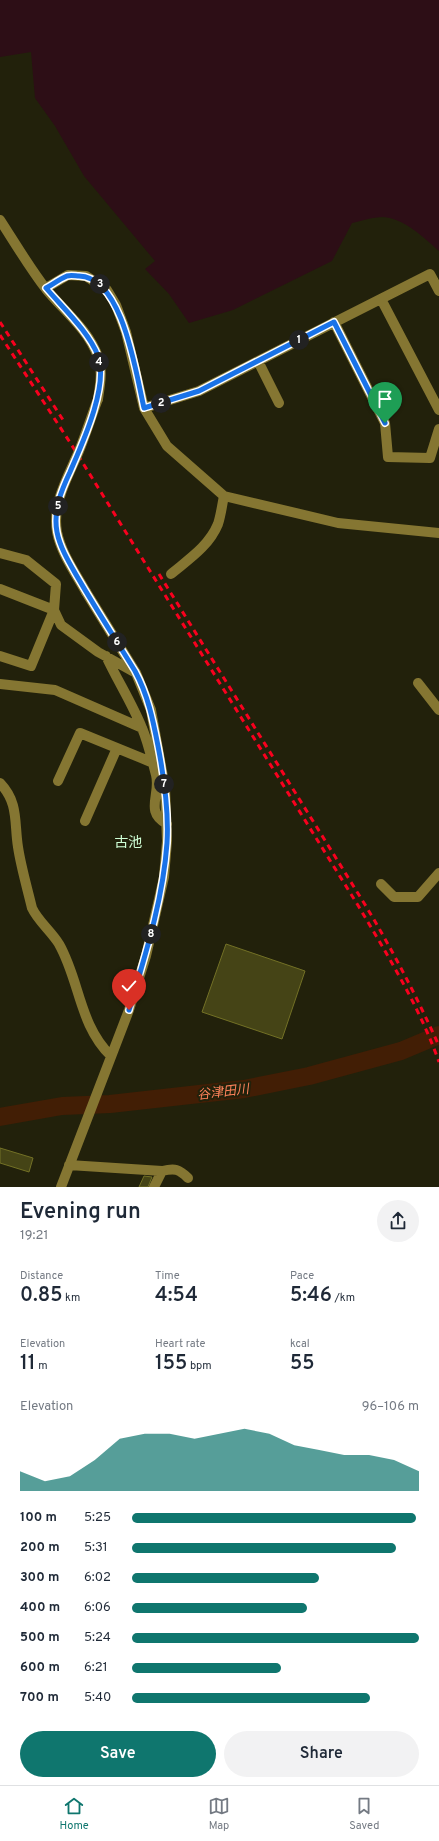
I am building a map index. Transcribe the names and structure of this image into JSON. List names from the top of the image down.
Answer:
{
  "districts": ["古池"],
  "water": ["谷津田川"],
  "page": {
    "pins": [
      "3",
      "1",
      "4",
      "2",
      "5",
      "6",
      "7",
      "8"
    ],
    "heading": ["Evening run", "19:21"],
    "stats": [
      ["Distance", "0.85 km"],
      ["Time", "4:54"],
      ["Pace", "5:46 /km"],
      ["Elevation", "11 m"],
      ["Heart rate", "155 bpm"],
      ["kcal", "55"]
    ],
    "chart": ["Elevation", "96–106 m"],
    "list": [
      {
        "name": "100 m",
        "note": "5:25"
      },
      {
        "name": "200 m",
        "note": "5:31"
      },
      {
        "name": "300 m",
        "note": "6:02"
      },
      {
        "name": "400 m",
        "note": "6:06"
      },
      {
        "name": "500 m",
        "note": "5:24"
      },
      {
        "name": "600 m",
        "note": "6:21"
      },
      {
        "name": "700 m",
        "note": "5:40"
      }
    ],
    "buttons": ["Save", "Share"],
    "tabs": ["Home", "Map", "Saved"]
  }
}
